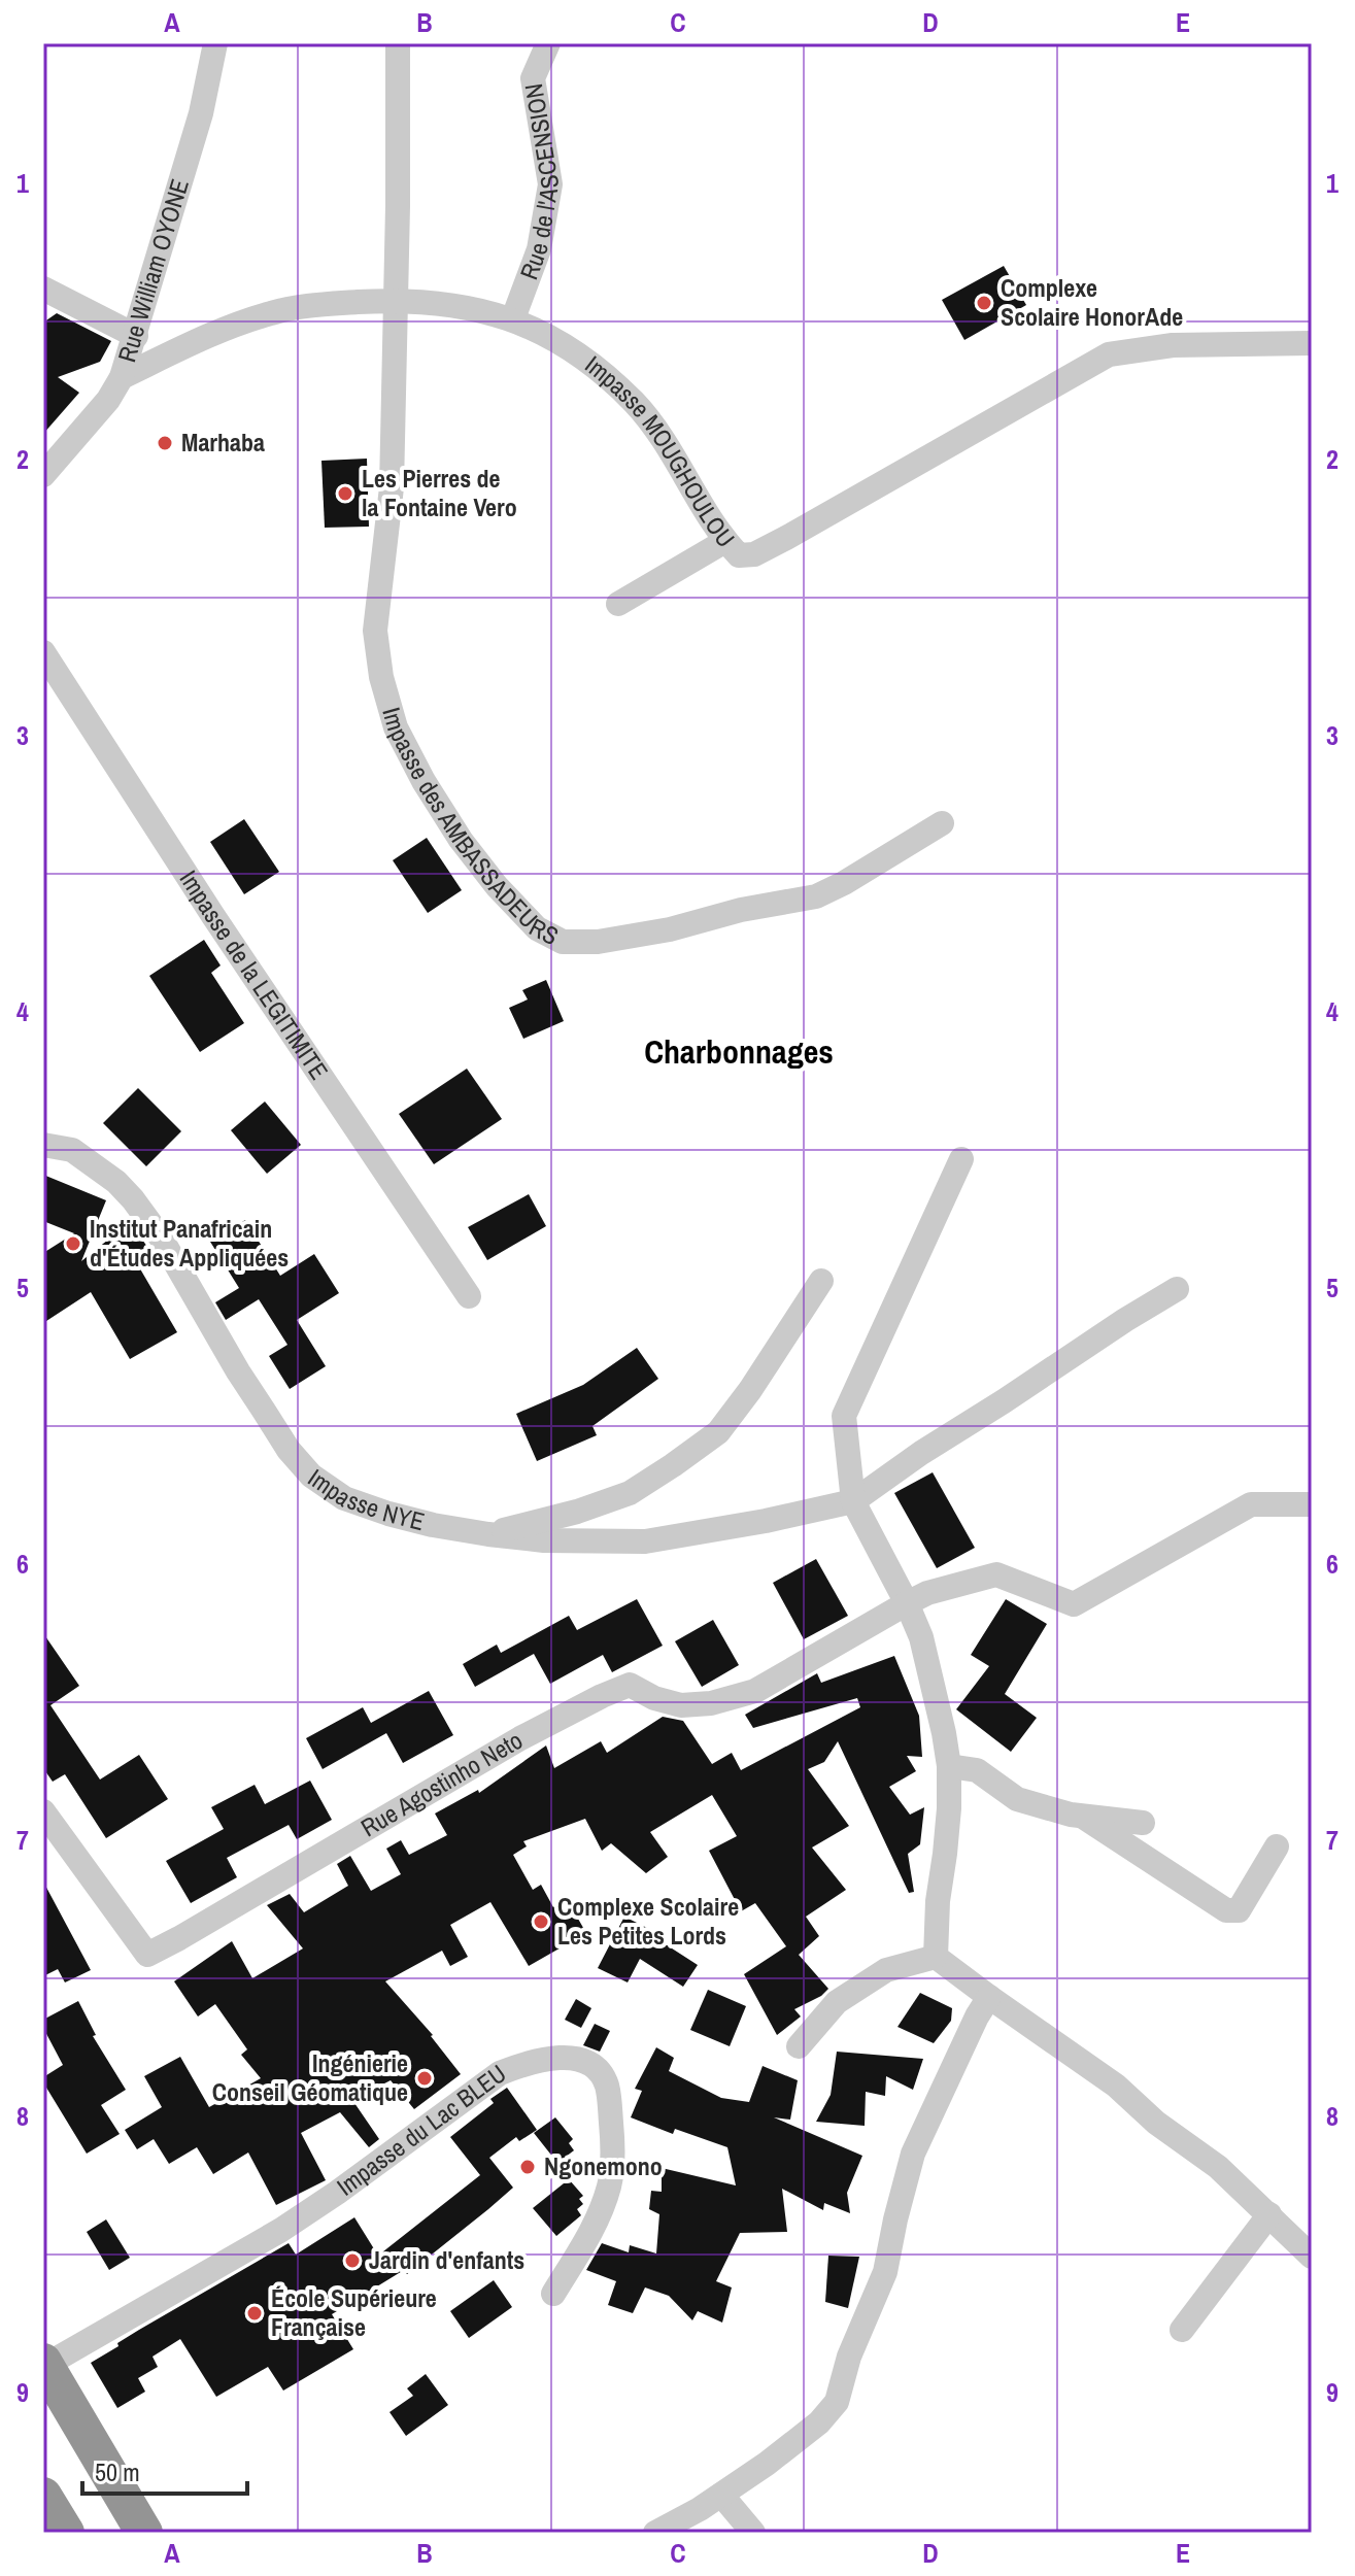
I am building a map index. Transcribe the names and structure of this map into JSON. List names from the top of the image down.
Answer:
{
  "streets": {
    "street": [
      "Rue de l'ASCENSION",
      "Rue William OYONE",
      "Impasse MOUGHOULOU",
      "Impasse des AMBASSADEURS",
      "Impasse de la LEGITIMITE",
      "Impasse NYE",
      "Rue Agostinho Neto",
      "Impasse du Lac BLEU"
    ]
  },
  "crossings": [
    ["Rue de l'ASCENSION", "Impasse MOUGHOULOU"],
    ["Rue William OYONE", "Impasse MOUGHOULOU"],
    ["Impasse MOUGHOULOU", "Impasse des AMBASSADEURS"]
  ],
  "districts": ["Charbonnages"],
  "places": [
    "Complexe Scolaire HonorAde",
    "Marhaba",
    "Les Pierres de la Fontaine Vero",
    "Institut Panafricain d'Études Appliquées",
    "Complexe Scolaire Les Petites Lords",
    "Ingénierie Conseil Géomatique",
    "Ngonemono",
    "Jardin d'enfants",
    "École Supérieure Française"
  ],
  "scale_bar": "50 m",
  "grid": {
    "columns": [
      "A",
      "B",
      "C",
      "D",
      "E"
    ],
    "rows": [
      "1",
      "2",
      "3",
      "4",
      "5",
      "6",
      "7",
      "8",
      "9"
    ]
  }
}
